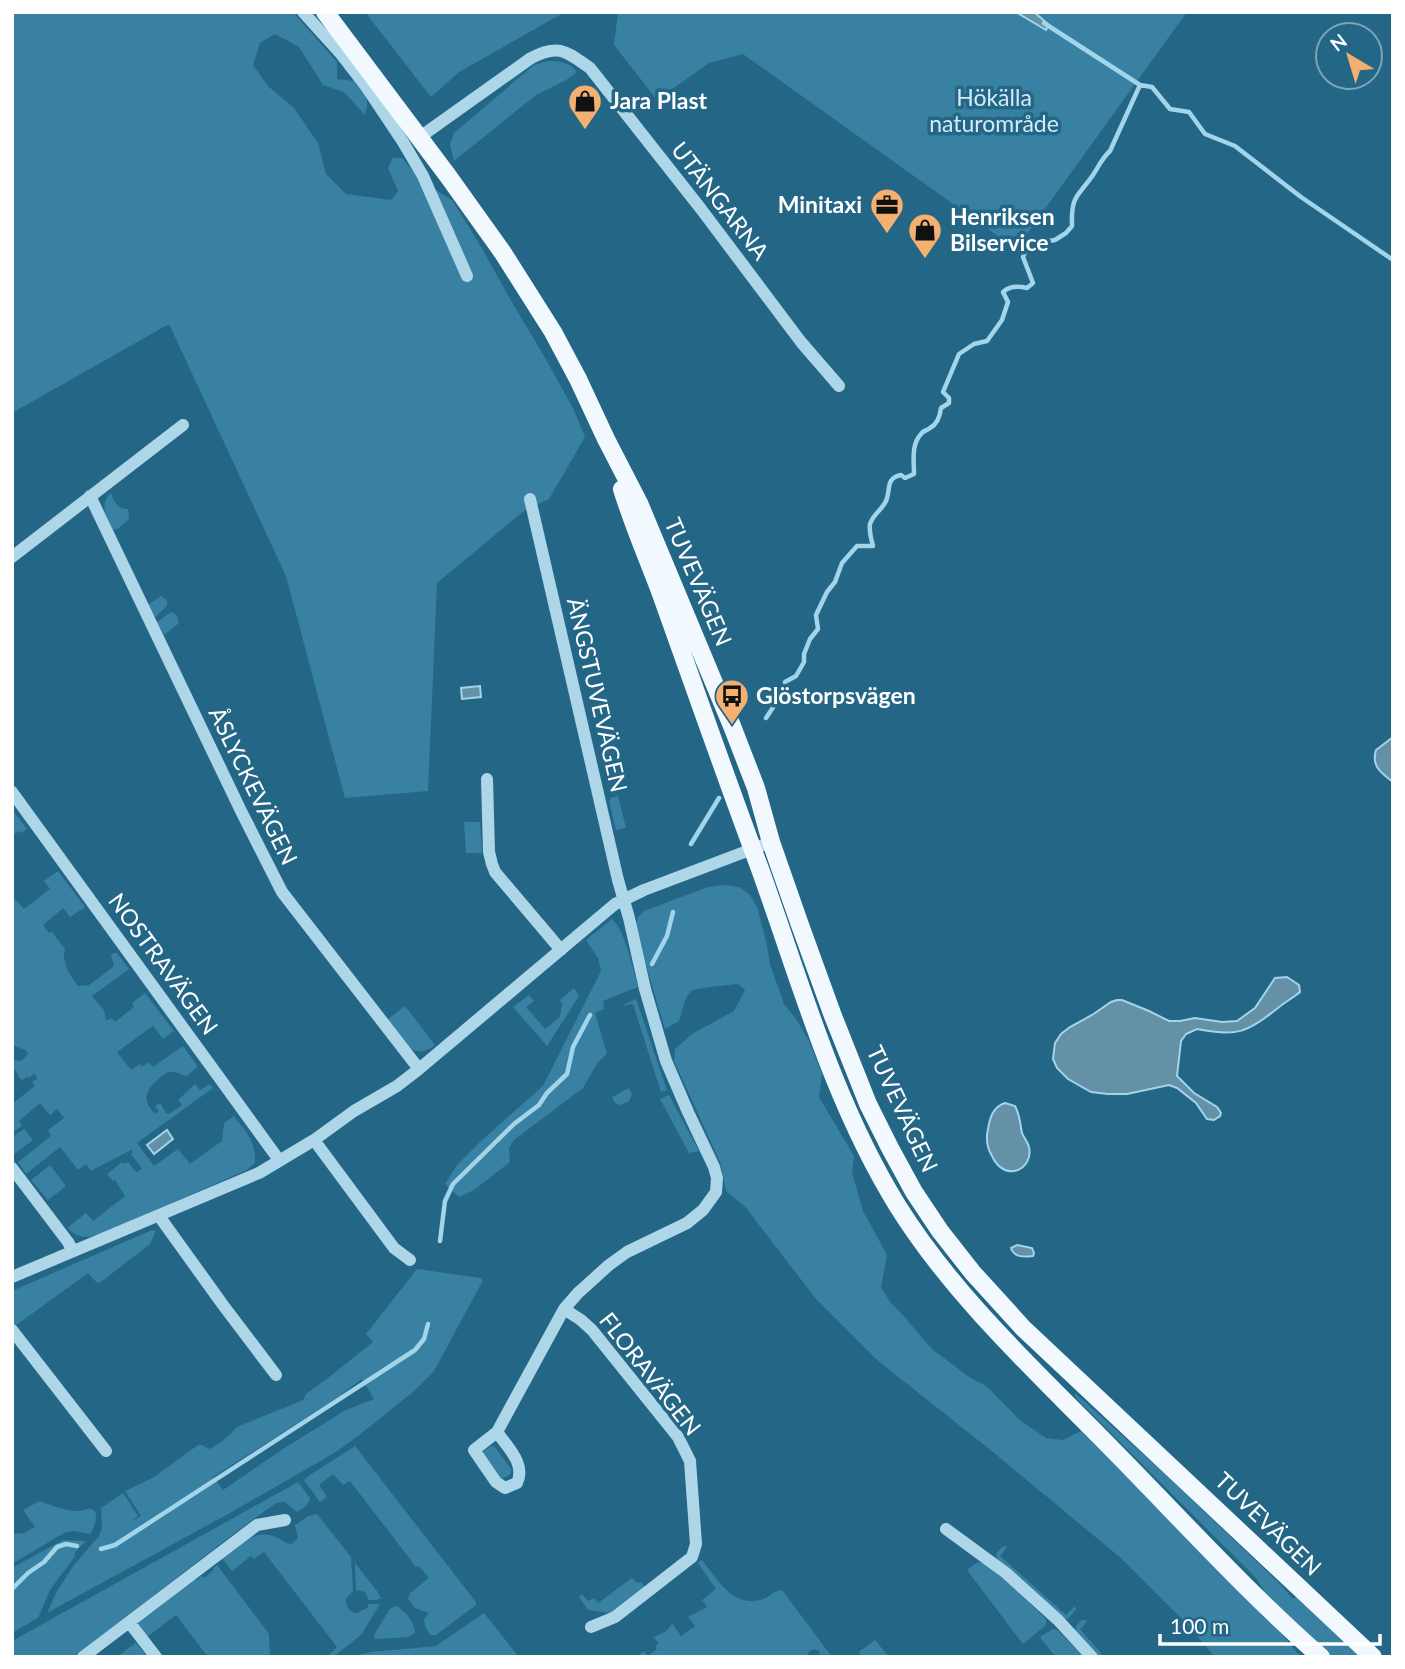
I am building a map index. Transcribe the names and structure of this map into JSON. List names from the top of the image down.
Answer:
{
  "streets": {
    "main road": ["TUVEVÄGEN"],
    "street": [
      "UTÄNGARNA",
      "ÄNGSTUVEVÄGEN",
      "ÅSLYCKEVÄGEN",
      "NOSTRAVÄGEN",
      "FLORAVÄGEN"
    ]
  },
  "crossings": [
    ["UTÄNGARNA", "TUVEVÄGEN"],
    ["ÄNGSTUVEVÄGEN", "FLORAVÄGEN"]
  ],
  "parks": ["Hökälla naturområde"],
  "places": {
    "shop": ["Jara Plast", "Henriksen Bilservice"],
    "office": ["Minitaxi"],
    "bus stop": ["Glöstorpsvägen"]
  },
  "scale_bar": "100 m",
  "north": "top left"
}
